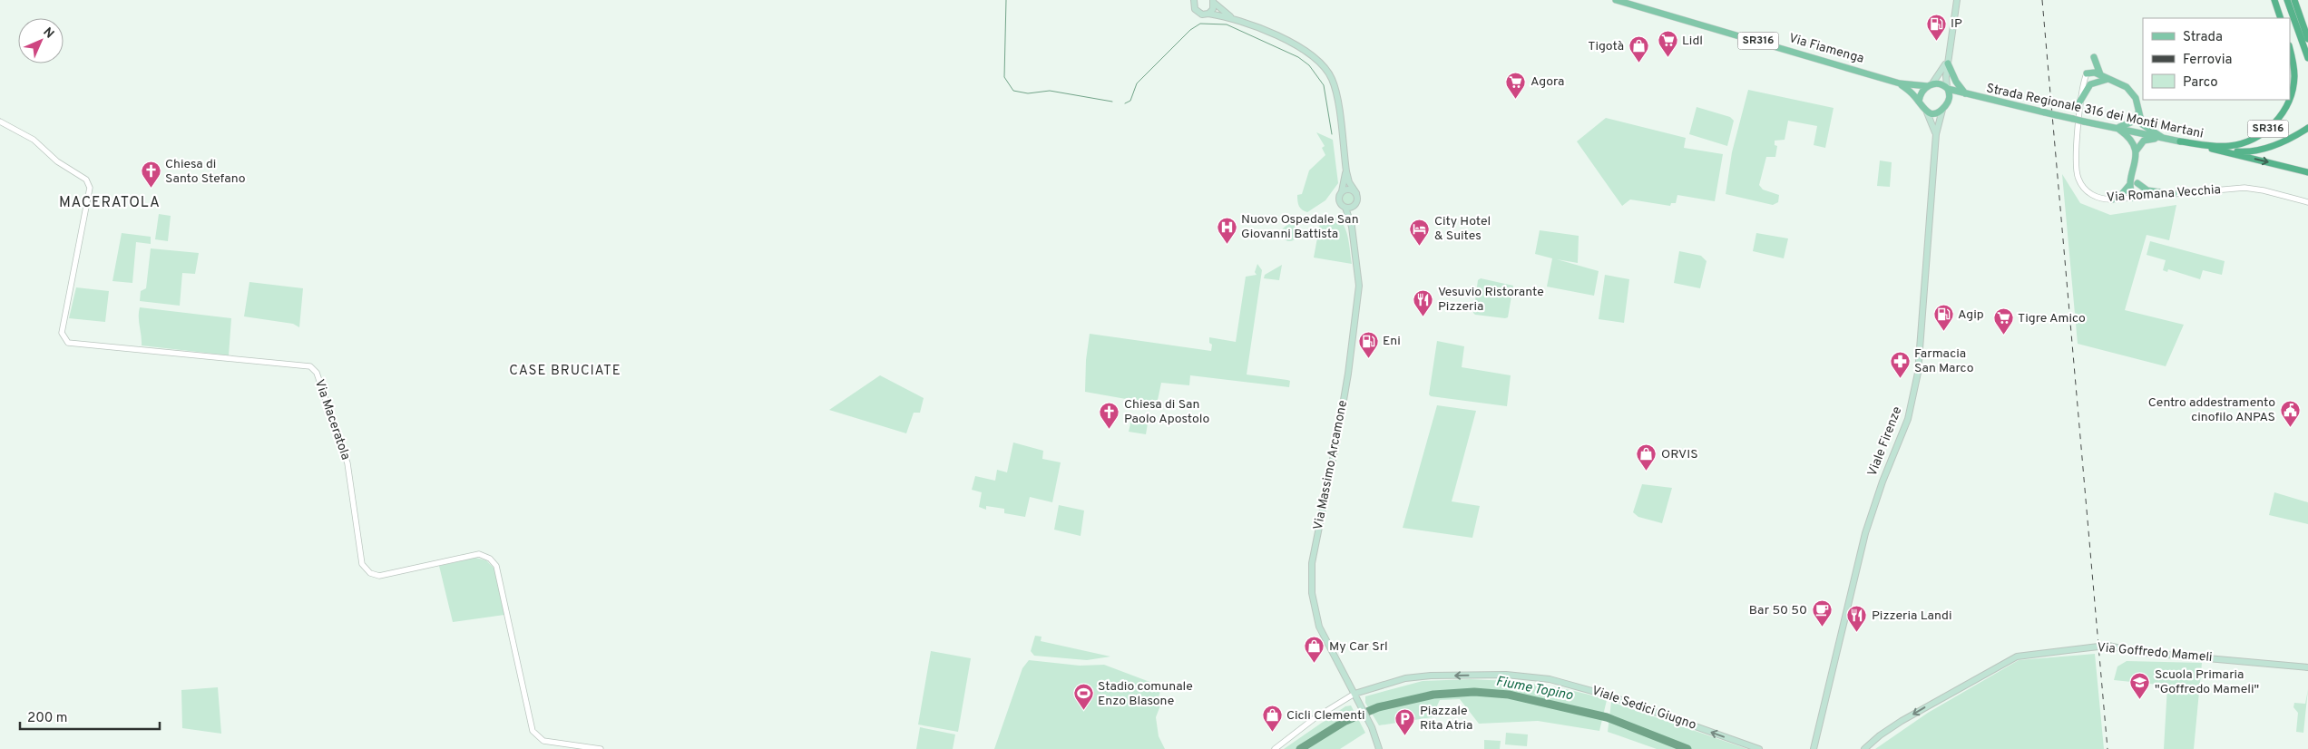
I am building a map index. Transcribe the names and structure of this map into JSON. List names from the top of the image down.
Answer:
{
  "streets": {
    "highway": ["SR316", "Strada Regionale 316 dei Monti Martani"],
    "main road": [
      "Via Fiamenga",
      "Viale Firenze",
      "Via Massimo Arcamone",
      "Via Goffredo Mameli",
      "Viale Sedici Giugno"
    ],
    "street": ["Via Romana Vecchia", "Via Maceratola"]
  },
  "crossings": [
    ["SR316", "Via Fiamenga"],
    ["SR316", "Strada Regionale 316 dei Monti Martani"],
    ["SR316", "Viale Firenze"],
    ["Via Fiamenga", "Strada Regionale 316 dei Monti Martani"],
    ["Via Fiamenga", "Viale Firenze"],
    ["Strada Regionale 316 dei Monti Martani", "Viale Firenze"],
    ["Via Massimo Arcamone", "Viale Sedici Giugno"]
  ],
  "one_way": ["Via Goffredo Mameli", "Viale Sedici Giugno"],
  "districts": ["MACERATOLA", "CASE BRUCIATE"],
  "water": ["Fiume Topino"],
  "places": {
    "fuel station": ["IP", "Agip", "Eni"],
    "supermarket": ["Lidl", "Agora", "Tigre Amico"],
    "shop": [
      "Tigotà",
      "ORVIS",
      "My Car Srl",
      "Cicli Clementi"
    ],
    "church": ["Chiesa di Santo Stefano", "Chiesa di San Paolo Apostolo"],
    "hospital": ["Nuovo Ospedale San Giovanni Battista"],
    "hotel": ["City Hotel & Suites"],
    "restaurant": ["Vesuvio Ristorante Pizzeria", "Pizzeria Landi"],
    "pharmacy": ["Farmacia San Marco"],
    "public building": ["Centro addestramento cinofilo ANPAS"],
    "cafe": ["Bar 50 50"],
    "school or university": ["Scuola Primaria \"Goffredo Mameli\""],
    "sports": ["Stadio comunale Enzo Blasone"],
    "parking": ["Piazzale Rita Atria"]
  },
  "legend": ["Strada", "Ferrovia", "Parco"],
  "scale_bar": "200 m",
  "north": "top right"
}
